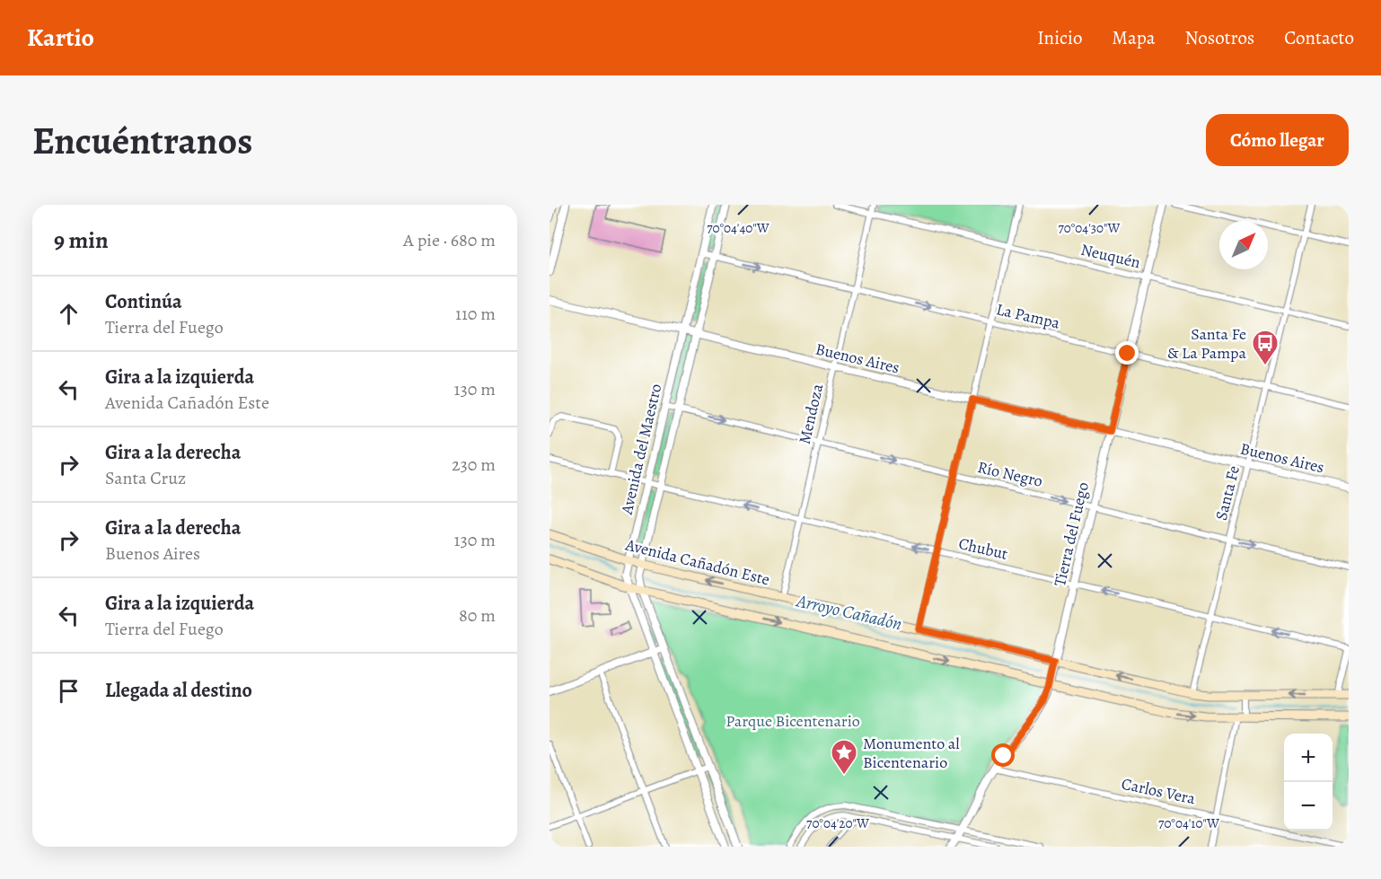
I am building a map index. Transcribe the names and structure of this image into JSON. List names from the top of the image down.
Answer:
{
  "streets": {
    "main road": ["Avenida Cañadón Este"],
    "street": [
      "Neuquén",
      "La Pampa",
      "Buenos Aires",
      "Mendoza",
      "Avenida del Maestro",
      "Río Negro",
      "Santa Fe",
      "Tierra del Fuego",
      "Chubut",
      "Carlos Vera"
    ]
  },
  "crossings": [
    ["Neuquén", "Mendoza"],
    ["Neuquén", "Santa Fe"],
    ["Neuquén", "Tierra del Fuego"],
    ["La Pampa", "Mendoza"],
    ["La Pampa", "Avenida del Maestro"],
    ["La Pampa", "Santa Fe"],
    ["La Pampa", "Tierra del Fuego"],
    ["Buenos Aires", "Mendoza"],
    ["Buenos Aires", "Avenida del Maestro"],
    ["Buenos Aires", "Santa Fe"],
    ["Buenos Aires", "Tierra del Fuego"],
    ["Mendoza", "Río Negro"],
    ["Mendoza", "Chubut"],
    ["Mendoza", "Avenida Cañadón Este"],
    ["Avenida del Maestro", "Río Negro"],
    ["Avenida del Maestro", "Chubut"],
    ["Avenida del Maestro", "Avenida Cañadón Este"],
    ["Río Negro", "Santa Fe"],
    ["Río Negro", "Tierra del Fuego"],
    ["Santa Fe", "Chubut"],
    ["Santa Fe", "Avenida Cañadón Este"],
    ["Tierra del Fuego", "Chubut"],
    ["Tierra del Fuego", "Avenida Cañadón Este"],
    ["Tierra del Fuego", "Carlos Vera"]
  ],
  "one_way": ["La Pampa", "Río Negro", "Chubut"],
  "water": ["Arroyo Cañadón"],
  "parks": ["Parque Bicentenario"],
  "places": {
    "bus stop": ["Santa Fe & La Pampa"],
    "place": ["Monumento al Bicentenario"]
  },
  "north": "top right",
  "page": {
    "header": "Kartio",
    "nav": [
      "Inicio",
      "Mapa",
      "Nosotros",
      "Contacto"
    ],
    "buttons": "Cómo llegar",
    "title": "Encuéntranos",
    "heading": ["9 min", "A pie · 680 m"],
    "list": [
      ["Continúa", "Tierra del Fuego", "110 m"],
      ["Gira a la izquierda", "Avenida Cañadón Este", "130 m"],
      ["Gira a la derecha", "Santa Cruz", "230 m"],
      ["Gira a la derecha", "Buenos Aires", "130 m"],
      ["Gira a la izquierda", "Tierra del Fuego", "80 m"],
      "Llegada al destino"
    ],
    "map_buttons": ["+", "−"]
  },
  "coordinates": [
    "70°04'40\"W",
    "70°04'30\"W",
    "70°04'20\"W",
    "70°04'10\"W"
  ]
}
